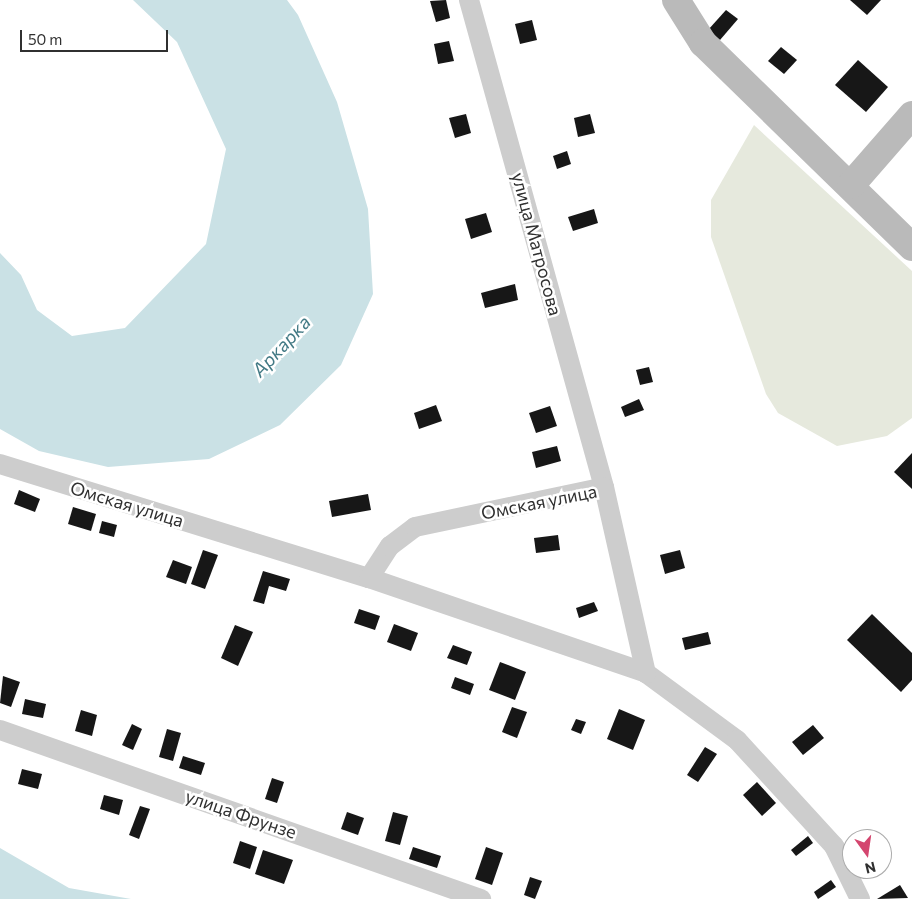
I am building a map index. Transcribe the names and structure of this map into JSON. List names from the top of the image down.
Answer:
{
  "streets": {
    "street": ["улица Матросова", "Омская улица", "улица Фрунзе"]
  },
  "crossings": [
    ["улица Матросова", "Омская улица"]
  ],
  "water": ["Аркарка"],
  "scale_bar": "50 m",
  "north": "bottom"
}
